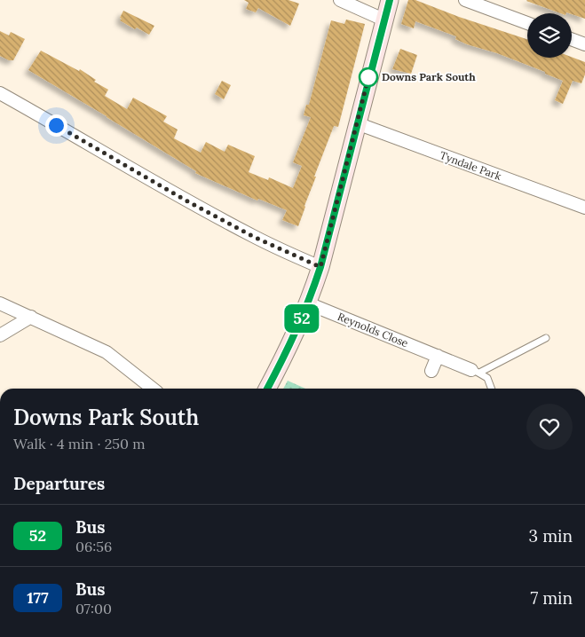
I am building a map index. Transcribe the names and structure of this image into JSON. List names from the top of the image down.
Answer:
{
  "streets": {
    "street": ["Tyndale Park", "Reynolds Close"]
  },
  "places": ["Downs Park South"],
  "lines": ["bus line 52"],
  "page": {
    "on_map": "52",
    "heading": [
      ["Downs Park South", "Walk · 4 min · 250 m"],
      "Departures"
    ],
    "list": [
      {
        "mark": "52",
        "name": "Bus",
        "note": "06:56",
        "value": "3 min"
      },
      {
        "mark": "177",
        "name": "Bus",
        "note": "07:00",
        "value": "7 min"
      }
    ]
  }
}
